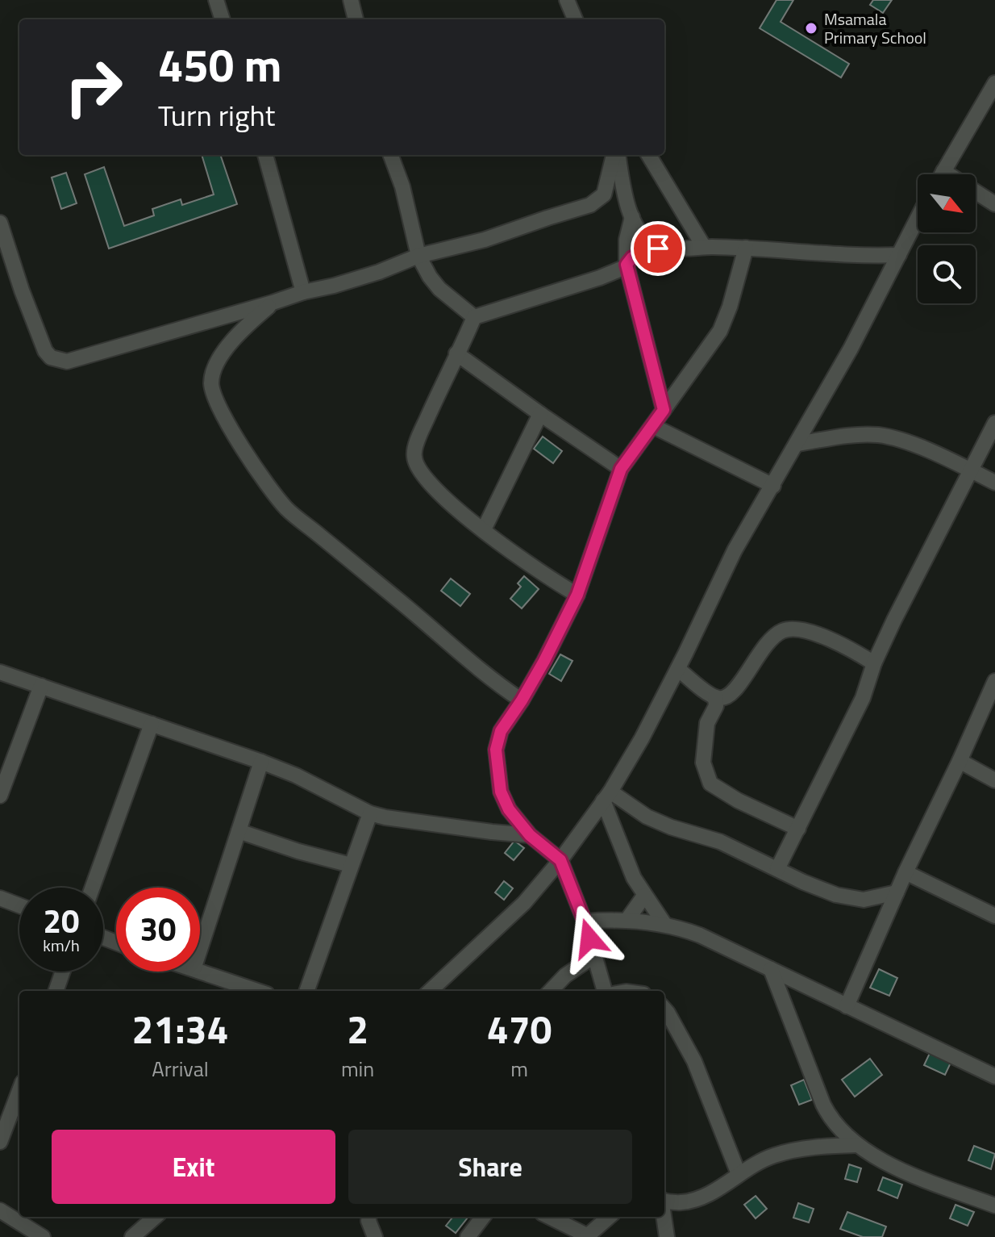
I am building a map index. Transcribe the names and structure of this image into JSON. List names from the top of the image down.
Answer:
{
  "places": ["Msamala Primary School"],
  "north": "bottom right",
  "page": {
    "turn": ["450 m", "Turn right"],
    "speed": "20 km/h",
    "limit": "30",
    "eta": [
      "21:34",
      "Arrival",
      "2",
      "min",
      "470",
      "m"
    ],
    "buttons": ["Exit", "Share"]
  }
}
